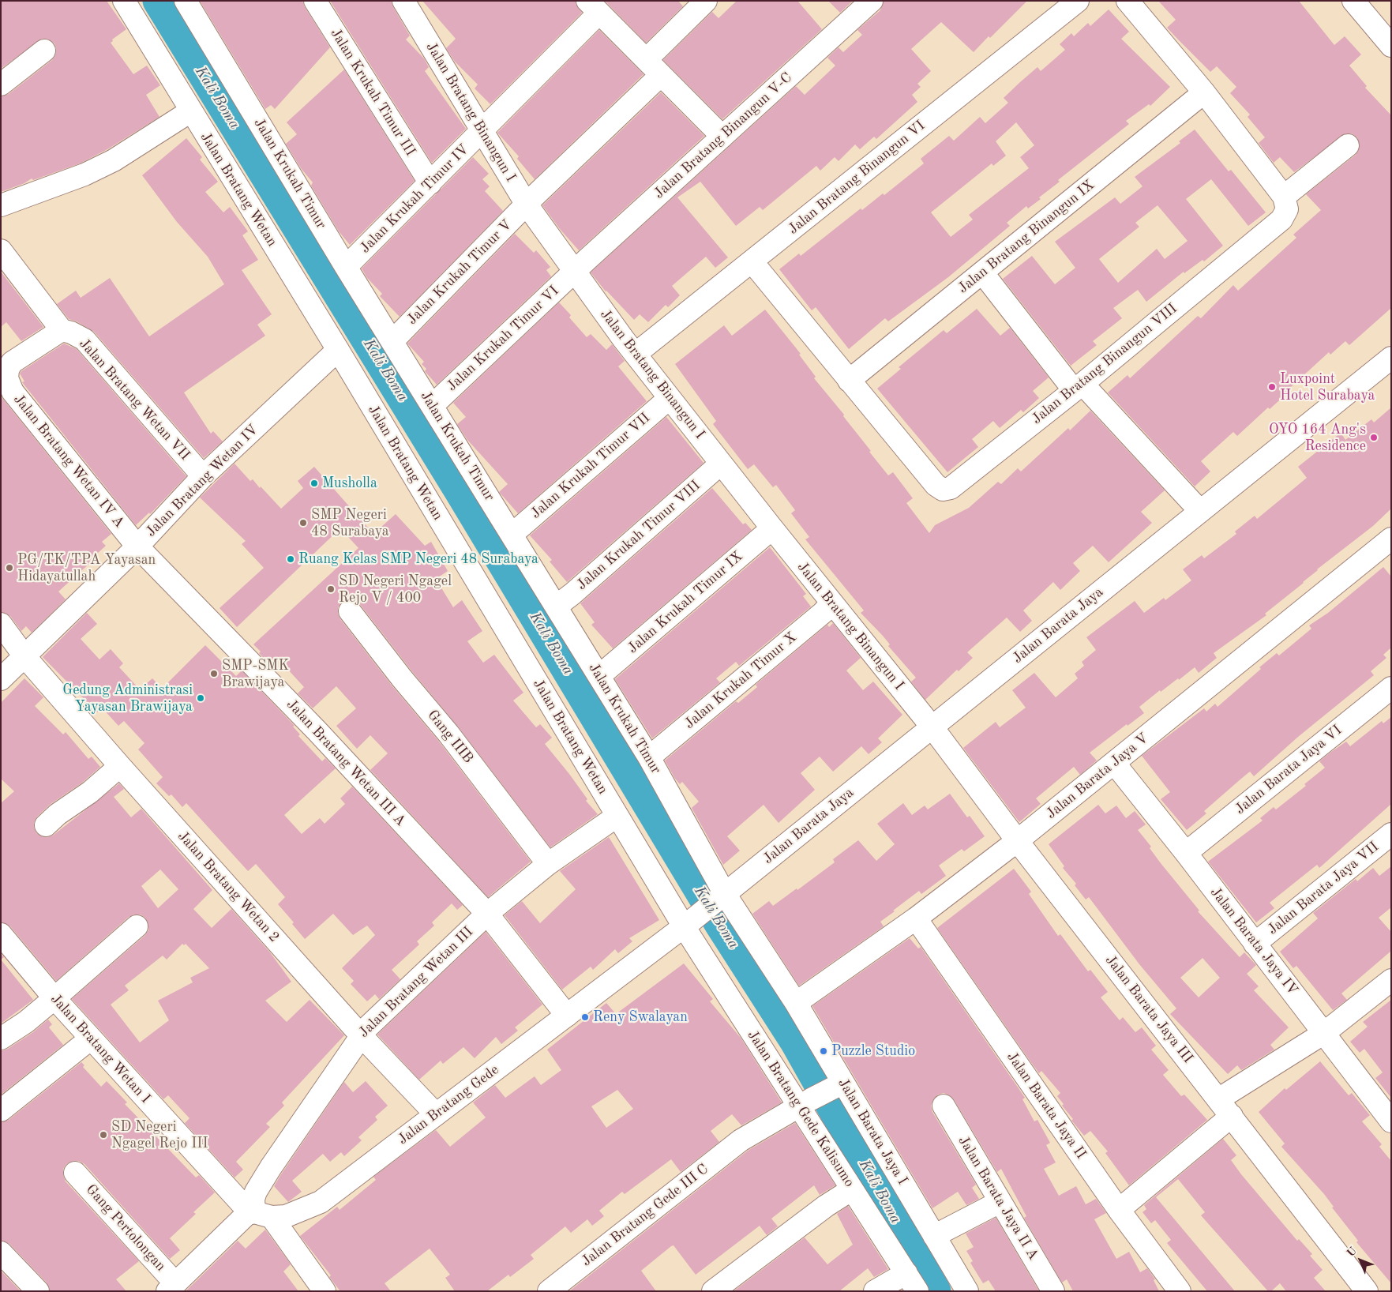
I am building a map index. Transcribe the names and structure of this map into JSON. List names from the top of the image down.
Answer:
{
  "streets": {
    "street": [
      "Jalan Krukah Timur III",
      "Jalan Bratang Binangun I",
      "Jalan Bratang Binangun V-C",
      "Jalan Krukah Timur",
      "Jalan Bratang Binangun VI",
      "Jalan Bratang Wetan",
      "Jalan Krukah Timur IV",
      "Jalan Bratang Binangun IX",
      "Jalan Krukah Timur V",
      "Jalan Krukah Timur VI",
      "Jalan Bratang Binangun VIII",
      "Jalan Bratang Wetan VII",
      "Jalan Bratang Wetan IV A",
      "Jalan Krukah Timur VII",
      "Jalan Bratang Wetan IV",
      "Jalan Krukah Timur VIII",
      "Jalan Krukah Timur IX",
      "Jalan Barata Jaya",
      "Jalan Krukah Timur X",
      "Gang IIIB",
      "Jalan Bratang Wetan III A",
      "Jalan Barata Jaya VI",
      "Jalan Barata Jaya V",
      "Jalan Bratang Wetan 2",
      "Jalan Barata Jaya VII",
      "Jalan Barata Jaya IV",
      "Jalan Bratang Wetan III",
      "Jalan Barata Jaya III",
      "Jalan Bratang Wetan I",
      "Jalan Bratang Gede",
      "Jalan Barata Jaya II",
      "Jalan Bratang Gede Kalisumo",
      "Jalan Barata Jaya I",
      "Jalan Barata Jaya II A",
      "Jalan Bratang Gede III C",
      "Gang Pertolongan"
    ]
  },
  "crossings": [
    ["Jalan Krukah Timur III", "Jalan Krukah Timur IV"],
    ["Jalan Bratang Binangun I", "Jalan Bratang Binangun V-C"],
    ["Jalan Bratang Binangun I", "Jalan Bratang Binangun VI"],
    ["Jalan Bratang Binangun I", "Jalan Krukah Timur IV"],
    ["Jalan Bratang Binangun I", "Jalan Krukah Timur V"],
    ["Jalan Bratang Binangun I", "Jalan Krukah Timur VI"],
    ["Jalan Bratang Binangun I", "Jalan Krukah Timur VII"],
    ["Jalan Bratang Binangun I", "Jalan Krukah Timur VIII"],
    ["Jalan Bratang Binangun I", "Jalan Krukah Timur IX"],
    ["Jalan Bratang Binangun I", "Jalan Barata Jaya"],
    ["Jalan Bratang Binangun I", "Jalan Krukah Timur X"],
    ["Jalan Bratang Binangun I", "Jalan Barata Jaya III"],
    ["Jalan Bratang Binangun V-C", "Jalan Krukah Timur VI"],
    ["Jalan Krukah Timur", "Jalan Krukah Timur IV"],
    ["Jalan Krukah Timur", "Jalan Krukah Timur V"],
    ["Jalan Krukah Timur", "Jalan Krukah Timur VI"],
    ["Jalan Krukah Timur", "Jalan Krukah Timur VII"],
    ["Jalan Krukah Timur", "Jalan Krukah Timur VIII"],
    ["Jalan Krukah Timur", "Jalan Krukah Timur IX"],
    ["Jalan Krukah Timur", "Jalan Barata Jaya"],
    ["Jalan Krukah Timur", "Jalan Krukah Timur X"],
    ["Jalan Krukah Timur", "Jalan Bratang Gede"],
    ["Jalan Krukah Timur", "Jalan Barata Jaya I"],
    ["Jalan Bratang Binangun VI", "Jalan Bratang Binangun VIII"],
    ["Jalan Bratang Wetan", "Jalan Bratang Wetan IV"],
    ["Jalan Bratang Wetan", "Jalan Bratang Wetan III"],
    ["Jalan Bratang Wetan", "Jalan Bratang Gede"],
    ["Jalan Bratang Wetan", "Jalan Bratang Gede Kalisumo"],
    ["Jalan Bratang Binangun IX", "Jalan Bratang Binangun VIII"],
    ["Jalan Bratang Wetan VII", "Jalan Bratang Wetan IV A"],
    ["Jalan Bratang Wetan VII", "Jalan Bratang Wetan IV"],
    ["Jalan Bratang Wetan IV A", "Jalan Bratang Wetan IV"],
    ["Jalan Bratang Wetan IV A", "Jalan Bratang Wetan III A"],
    ["Jalan Bratang Wetan IV", "Jalan Bratang Wetan III A"],
    ["Jalan Bratang Wetan IV", "Jalan Bratang Wetan 2"],
    ["Jalan Barata Jaya", "Jalan Barata Jaya III"],
    ["Jalan Barata Jaya", "Jalan Bratang Gede"],
    ["Jalan Barata Jaya", "Jalan Barata Jaya I"],
    ["Gang IIIB", "Jalan Bratang Wetan III"],
    ["Jalan Bratang Wetan III A", "Jalan Bratang Wetan III"],
    ["Jalan Bratang Wetan III A", "Jalan Bratang Gede"],
    ["Jalan Barata Jaya VI", "Jalan Barata Jaya IV"],
    ["Jalan Barata Jaya V", "Jalan Barata Jaya IV"],
    ["Jalan Barata Jaya V", "Jalan Barata Jaya III"],
    ["Jalan Barata Jaya V", "Jalan Barata Jaya II"],
    ["Jalan Barata Jaya V", "Jalan Barata Jaya I"],
    ["Jalan Bratang Wetan 2", "Jalan Bratang Wetan III"],
    ["Jalan Bratang Wetan 2", "Jalan Bratang Gede"],
    ["Jalan Barata Jaya VII", "Jalan Barata Jaya IV"],
    ["Jalan Bratang Wetan III", "Jalan Bratang Wetan I"],
    ["Jalan Bratang Wetan III", "Jalan Bratang Gede"],
    ["Jalan Bratang Wetan I", "Jalan Bratang Gede"],
    ["Jalan Bratang Gede", "Jalan Bratang Gede Kalisumo"],
    ["Jalan Bratang Gede", "Jalan Barata Jaya I"],
    ["Jalan Bratang Gede Kalisumo", "Jalan Bratang Gede III C"],
    ["Jalan Barata Jaya I", "Jalan Bratang Gede III C"]
  ],
  "water": ["Kali Boma"],
  "places": [
    "Luxpoint Hotel Surabaya",
    "OYO 164 Ang's Residence",
    "Musholla",
    "SMP Negeri 48 Surabaya",
    "Ruang Kelas SMP Negeri 48 Surabaya",
    "PG/TK/TPA Yayasan Hidayatullah",
    "SD Negeri Ngagel Rejo V / 400",
    "SMP-SMK Brawijaya",
    "Gedung Administrasi Yayasan Brawijaya",
    "Reny Swalayan",
    "Puzzle Studio",
    "SD Negeri Ngagel Rejo III"
  ],
  "north": "top left"
}
